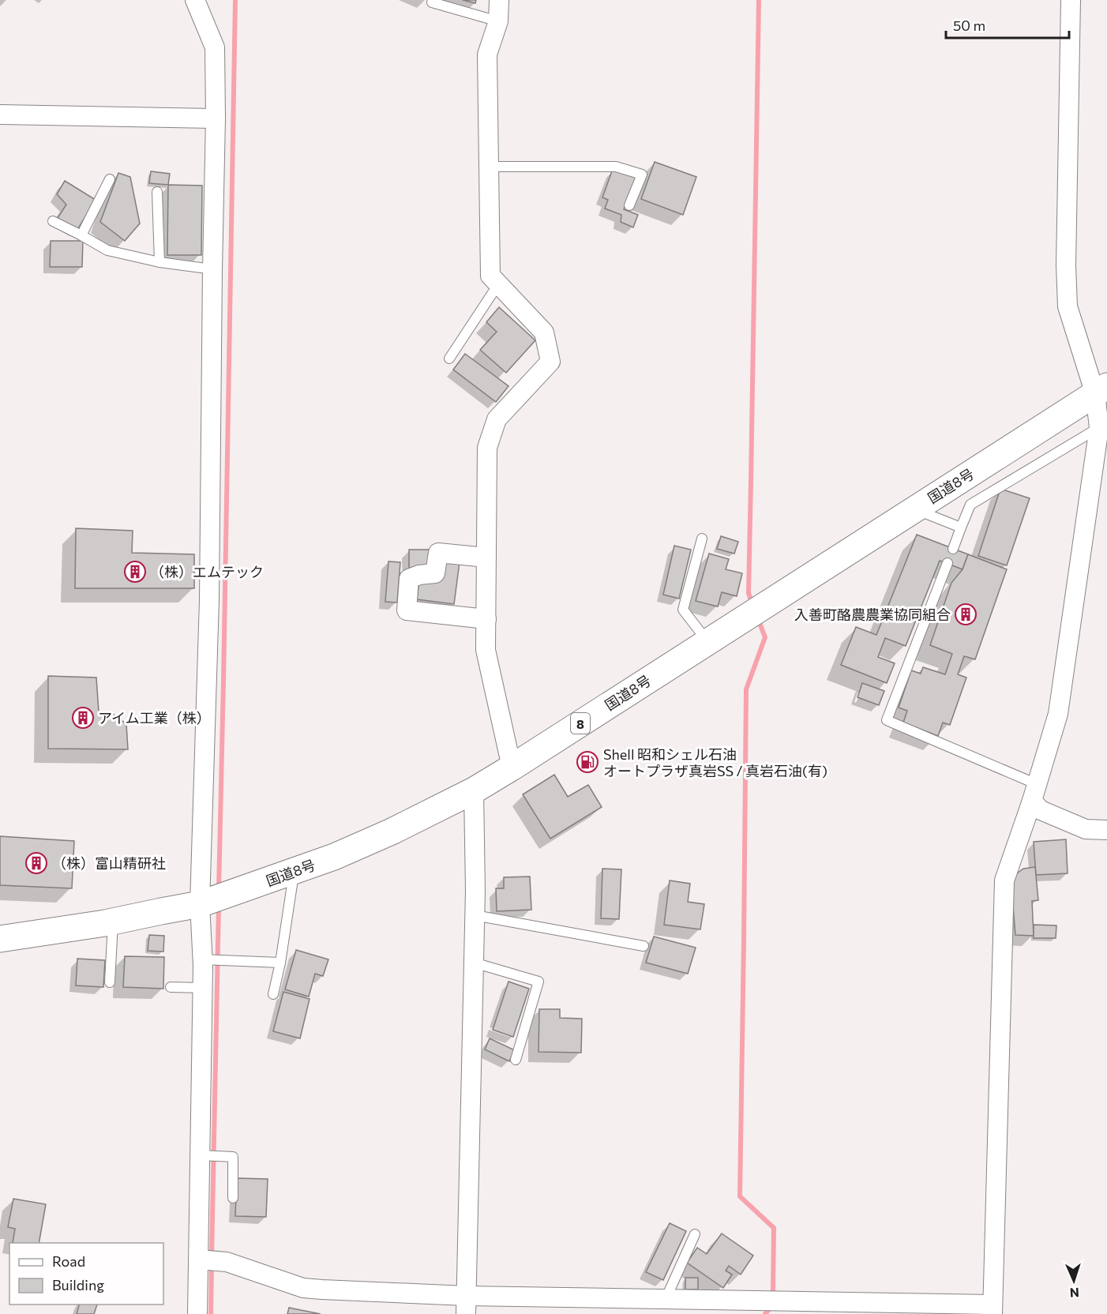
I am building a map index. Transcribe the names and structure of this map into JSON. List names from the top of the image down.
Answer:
{
  "streets": {
    "highway": ["国道8号", "8"]
  },
  "places": {
    "building": [
      "（株）エムテック",
      "入善町酪農農業協同組合",
      "アイム工業（株）",
      "（株）富山精研社"
    ],
    "fuel station": ["Shell 昭和シェル石油 オートプラザ真岩SS / 真岩石油(有)"]
  },
  "legend": ["Road", "Building"],
  "scale_bar": "50 m",
  "north": "bottom"
}
